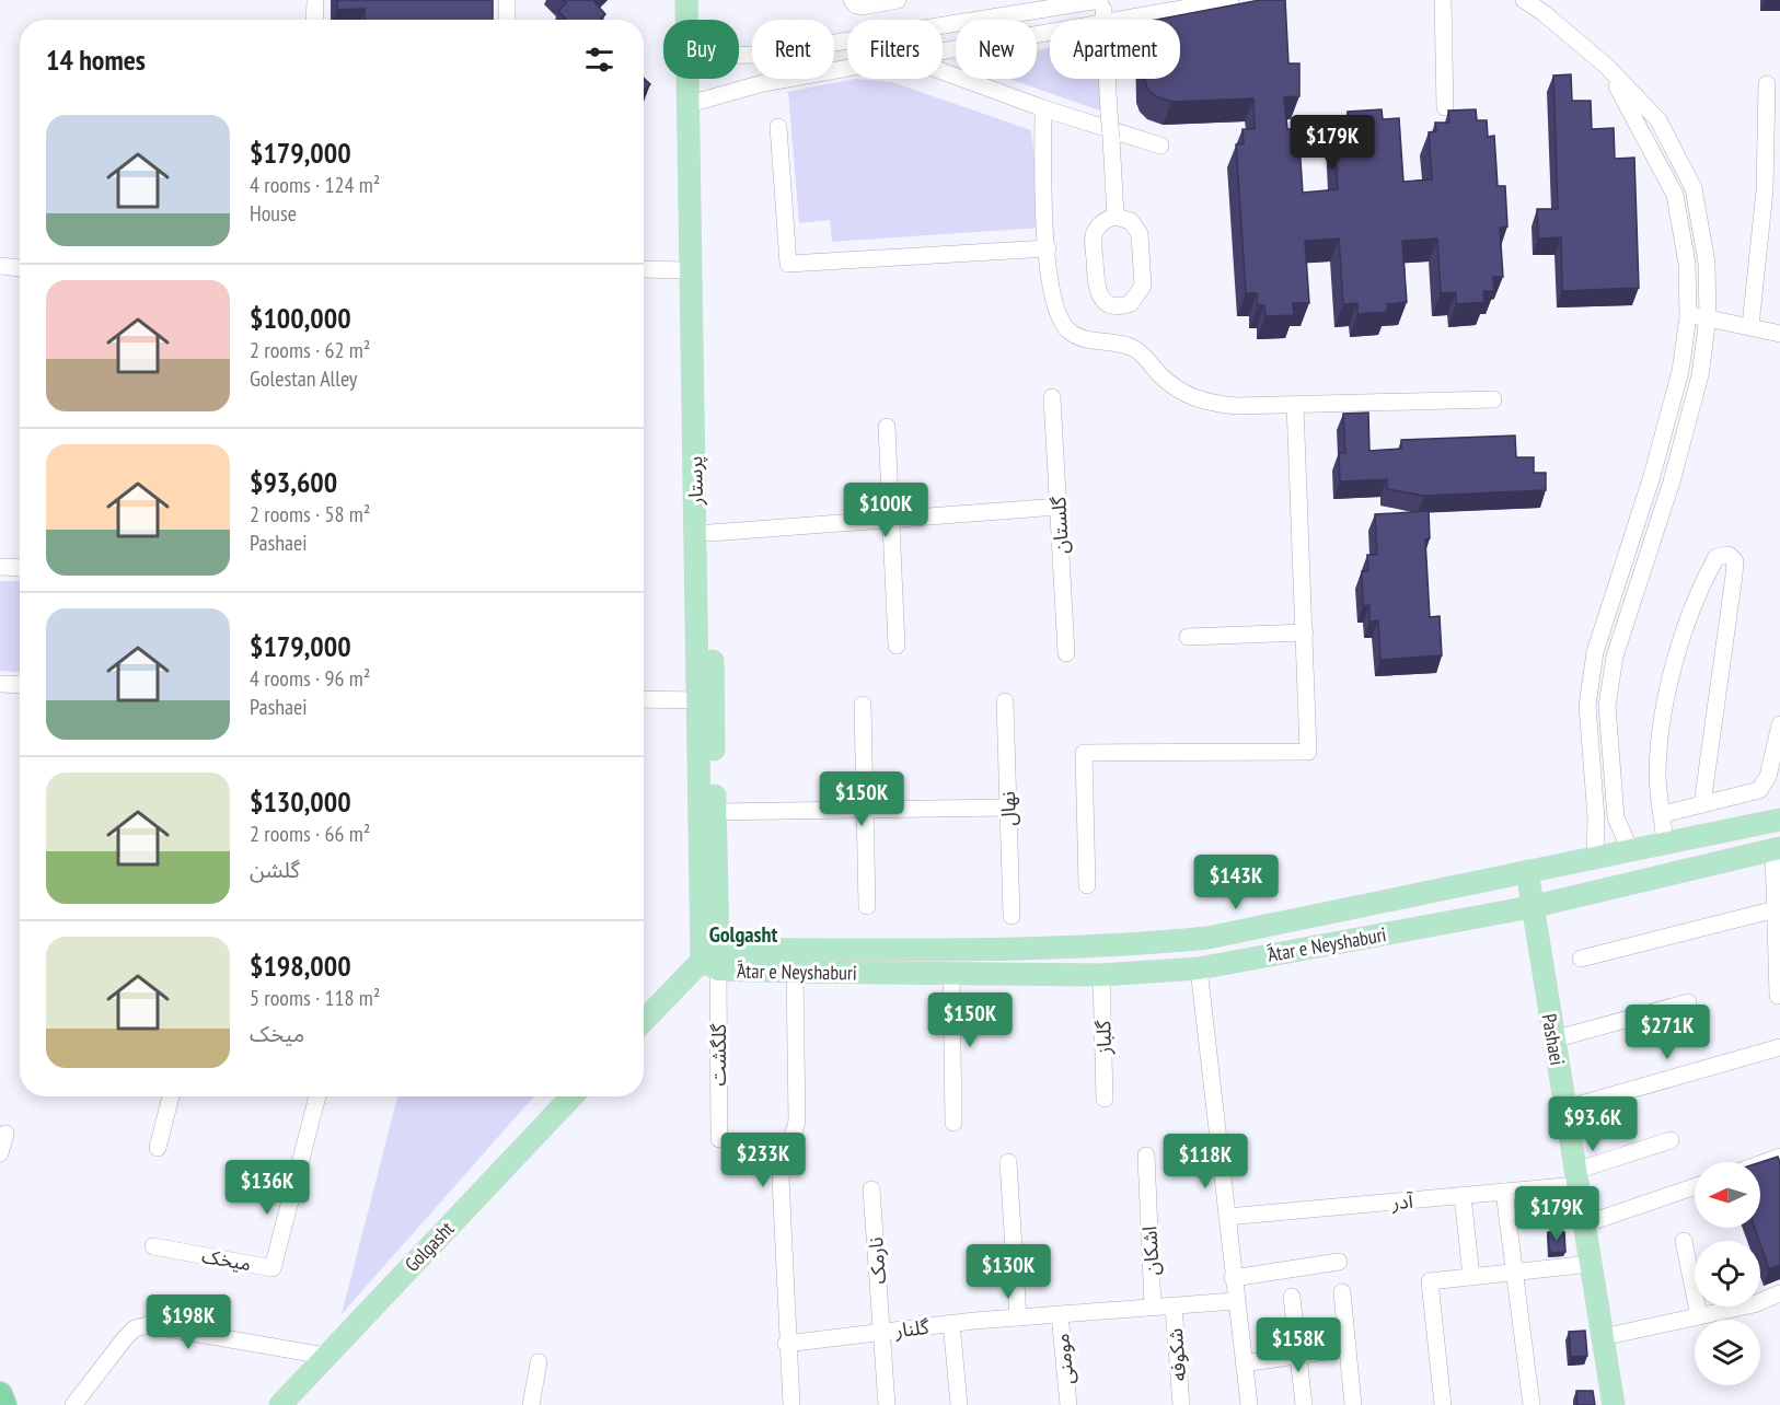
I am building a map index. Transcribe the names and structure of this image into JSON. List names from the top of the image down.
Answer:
{
  "streets": {
    "main road": [
      "پرستار",
      "ََAtar e Neyshaburi",
      "Pashaei",
      "Golgasht"
    ],
    "street": [
      "گلستان",
      "نهال",
      "گلباز",
      "گلگشت",
      "آدر",
      "اشکان",
      "میخک",
      "نارمک",
      "گلنار",
      "شکوفه",
      "مومنی"
    ]
  },
  "crossings": [
    ["پرستار", "ََAtar e Neyshaburi"],
    ["پرستار", "گلگشت"],
    ["ََAtar e Neyshaburi", "گلباز"],
    ["ََAtar e Neyshaburi", "Pashaei"],
    ["ََAtar e Neyshaburi", "گلگشت"],
    ["Pashaei", "آدر"],
    ["اشکان", "گلنار"],
    ["نارمک", "گلنار"],
    ["گلنار", "شکوفه"],
    ["گلنار", "مومنی"]
  ],
  "districts": ["Golgasht"],
  "north": "left",
  "page": {
    "chip": [
      "Buy",
      "Rent",
      "Filters",
      "New",
      "Apartment"
    ],
    "heading": "14 homes",
    "list": [
      {
        "name": "$179,000",
        "note": "4 rooms · 124 m² · House"
      },
      {
        "name": "$100,000",
        "note": "2 rooms · 62 m² · Golestan Alley"
      },
      {
        "name": "$93,600",
        "note": "2 rooms · 58 m² · Pashaei"
      },
      {
        "name": "$179,000",
        "note": "4 rooms · 96 m² · Pashaei"
      },
      {
        "name": "$130,000",
        "note": "2 rooms · 66 m² · گلشن"
      },
      {
        "name": "$198,000",
        "note": "5 rooms · 118 m² · میخک"
      }
    ],
    "price": [
      "$179K",
      "$100K",
      "$150K",
      "$143K",
      "$150K",
      "$271K",
      "$93.6K",
      "$233K",
      "$118K",
      "$136K",
      "$179K",
      "$130K",
      "$198K",
      "$158K"
    ]
  }
}
